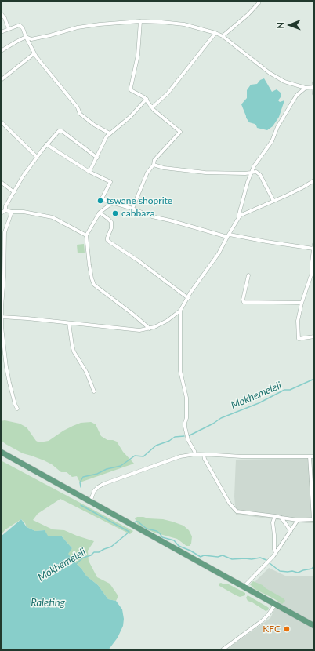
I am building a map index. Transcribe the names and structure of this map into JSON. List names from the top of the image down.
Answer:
{
  "water": ["Mokhemeleli", "Raleting"],
  "places": ["tswane shoprite", "cabbaza", "KFC"],
  "north": "left"
}
